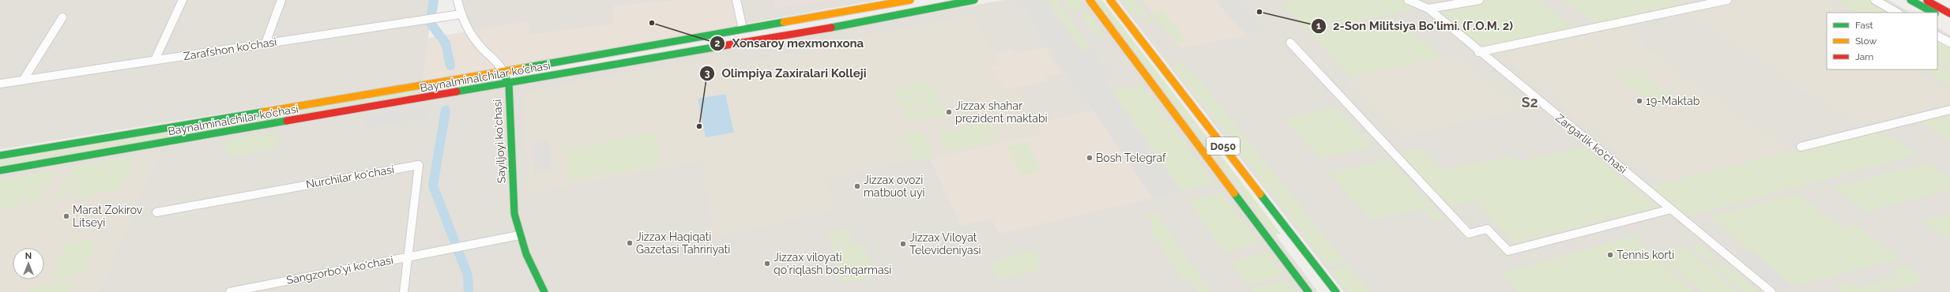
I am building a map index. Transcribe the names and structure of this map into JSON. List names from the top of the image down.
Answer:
{
  "streets": {
    "main road": ["Baynalminalchilar ko’chasi", "Sayiljoyi ko'chasi", "D050"],
    "street": [
      "Zarafshon ko'chasi",
      "Zargarlik ko'chasi",
      "Nurchilar ko'chasi",
      "Sangzorbo'yi ko'chasi"
    ]
  },
  "crossings": [
    ["Zarafshon ko'chasi", "Sayiljoyi ko'chasi"],
    ["Baynalminalchilar ko’chasi", "Sayiljoyi ko'chasi"],
    ["Sayiljoyi ko'chasi", "Sangzorbo'yi ko'chasi"],
    ["Nurchilar ko'chasi", "Sangzorbo'yi ko'chasi"]
  ],
  "districts": ["S2"],
  "places": [
    "2-Son Militsiya Bo'limi. (Г.О.М. 2)",
    "Xonsaroy mexmonxona",
    "19-Maktab",
    "Jizzax shahar prezident maktabi",
    "Olimpiya Zaxiralari Kolleji",
    "Bosh Telegraf",
    "Jizzax ovozi matbuot uyi",
    "Marat Zokirov Litseyi",
    "Jizzax Haqiqati Gazetasi Tahririyati",
    "Jizzax Viloyat Televideniyasi",
    "Tennis korti",
    "Jizzax viloyati qo'riqlash boshqarmasi"
  ],
  "legend": ["Fast", "Slow", "Jam"],
  "north": "top"
}
